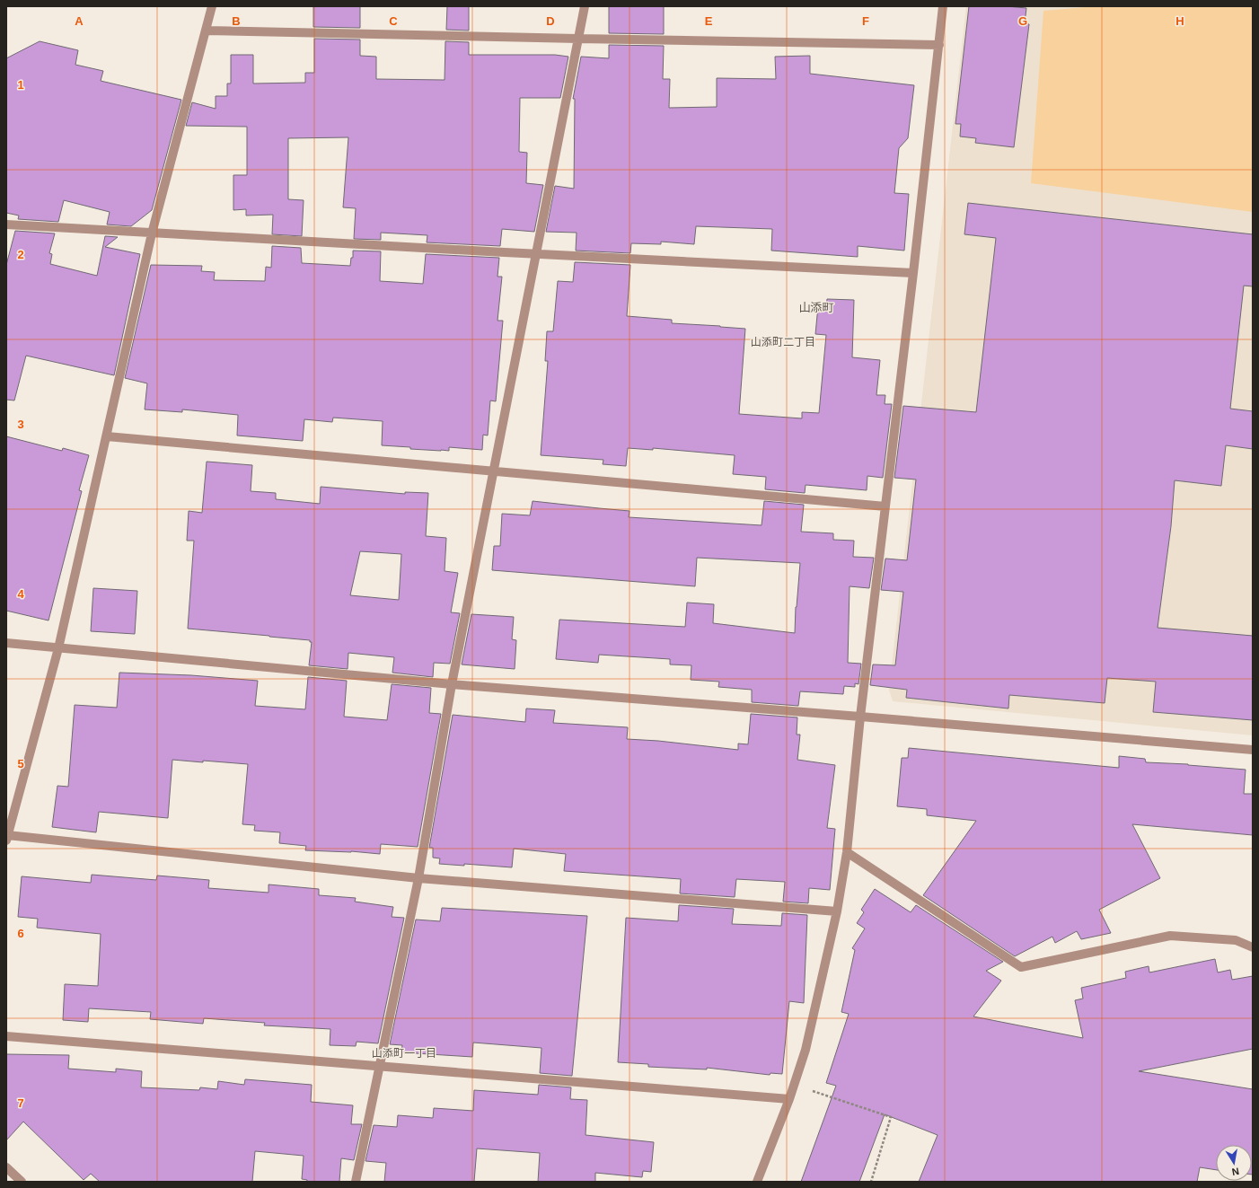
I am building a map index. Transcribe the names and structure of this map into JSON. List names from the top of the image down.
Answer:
{
  "districts": ["山添町", "山添町二丁目", "山添町一丁目"],
  "north": "bottom",
  "grid": {
    "columns": [
      "A",
      "B",
      "C",
      "D",
      "E",
      "F",
      "G",
      "H"
    ],
    "rows": [
      "1",
      "2",
      "3",
      "4",
      "5",
      "6",
      "7"
    ]
  }
}
